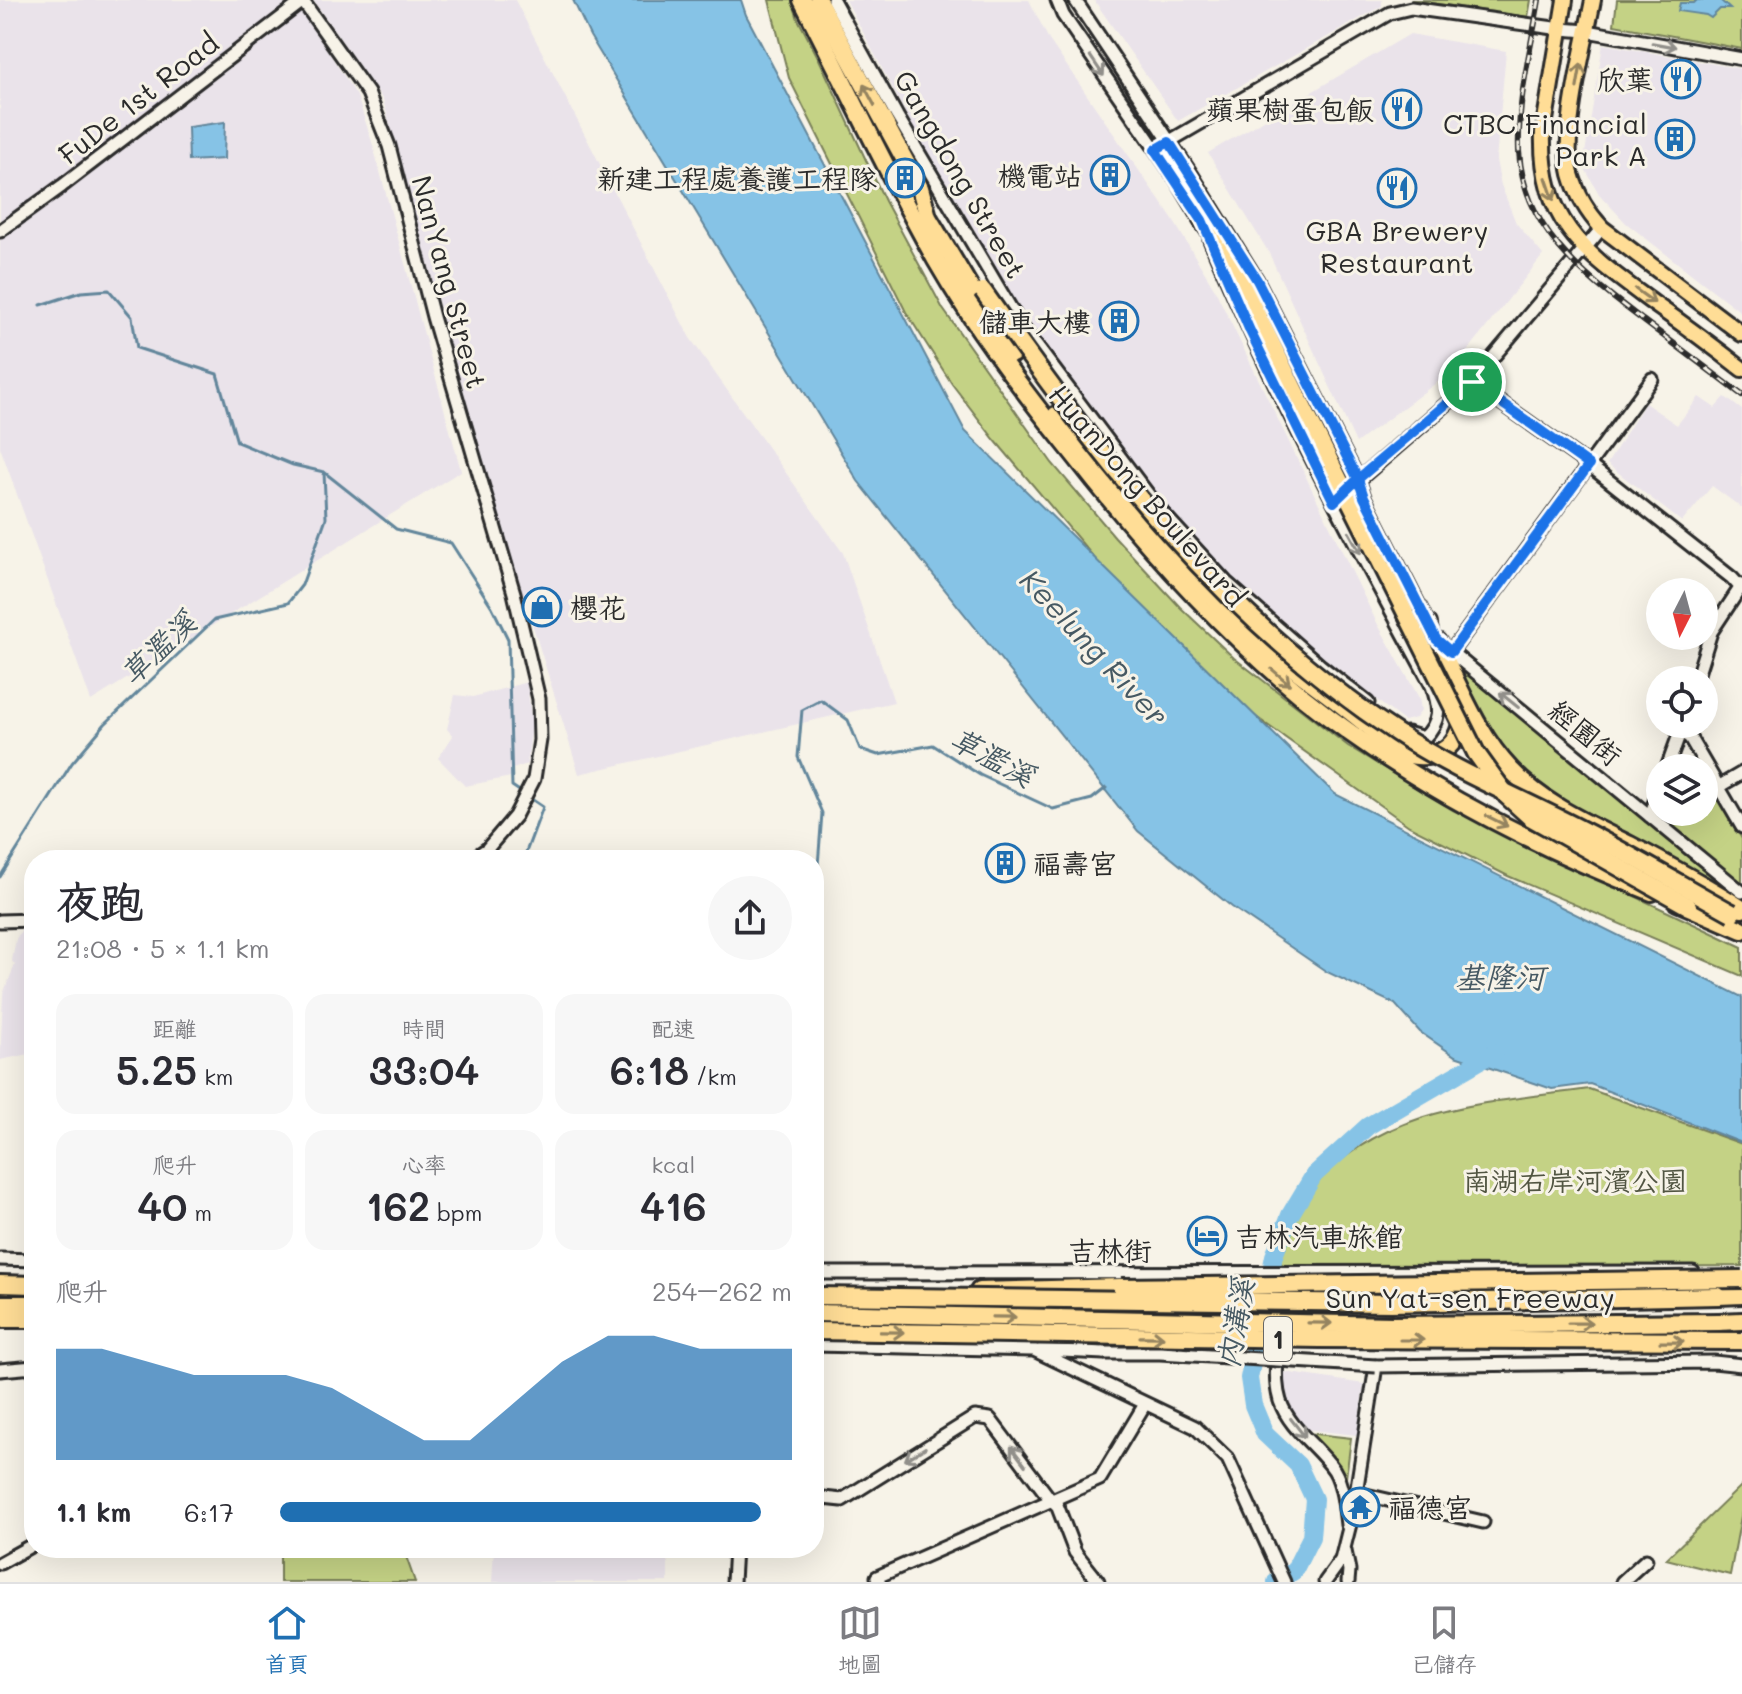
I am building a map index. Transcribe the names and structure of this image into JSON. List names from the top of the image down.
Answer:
{
  "streets": {
    "highway": ["HuanDong Boulevard", "Sun Yat-sen Freeway", "1"],
    "street": [
      "FuDe 1st Road",
      "Gangdong Street",
      "NanYang Street",
      "經園街",
      "吉林街"
    ]
  },
  "crossings": [
    ["FuDe 1st Road", "NanYang Street"]
  ],
  "one_way": ["經園街"],
  "water": [
    "草濫溪",
    "Keelung River",
    "基隆河",
    "內溝溪"
  ],
  "parks": ["南湖右岸河濱公園"],
  "places": {
    "restaurant": ["欣葉", "蘋果樹蛋包飯", "GBA Brewery Restaurant"],
    "building": [
      "CTBC Financial Park A",
      "機電站",
      "新建工程處養護工程隊",
      "儲車大樓",
      "福壽宮"
    ],
    "shop": ["櫻花"],
    "hotel": ["吉林汽車旅館"],
    "temple": ["福德宮"]
  },
  "north": "bottom",
  "page": {
    "heading": ["夜跑", "21:08 · 5 × 1.1 km"],
    "stats": [
      ["距離", "5.25 km"],
      ["時間", "33:04"],
      ["配速", "6:18 /km"],
      ["爬升", "40 m"],
      ["心率", "162 bpm"],
      ["kcal", "416"]
    ],
    "chart": ["爬升", "254–262 m"],
    "list": [
      {
        "name": "1.1 km",
        "note": "6:17"
      }
    ],
    "tabs": ["首頁", "地圖", "已儲存"]
  }
}
